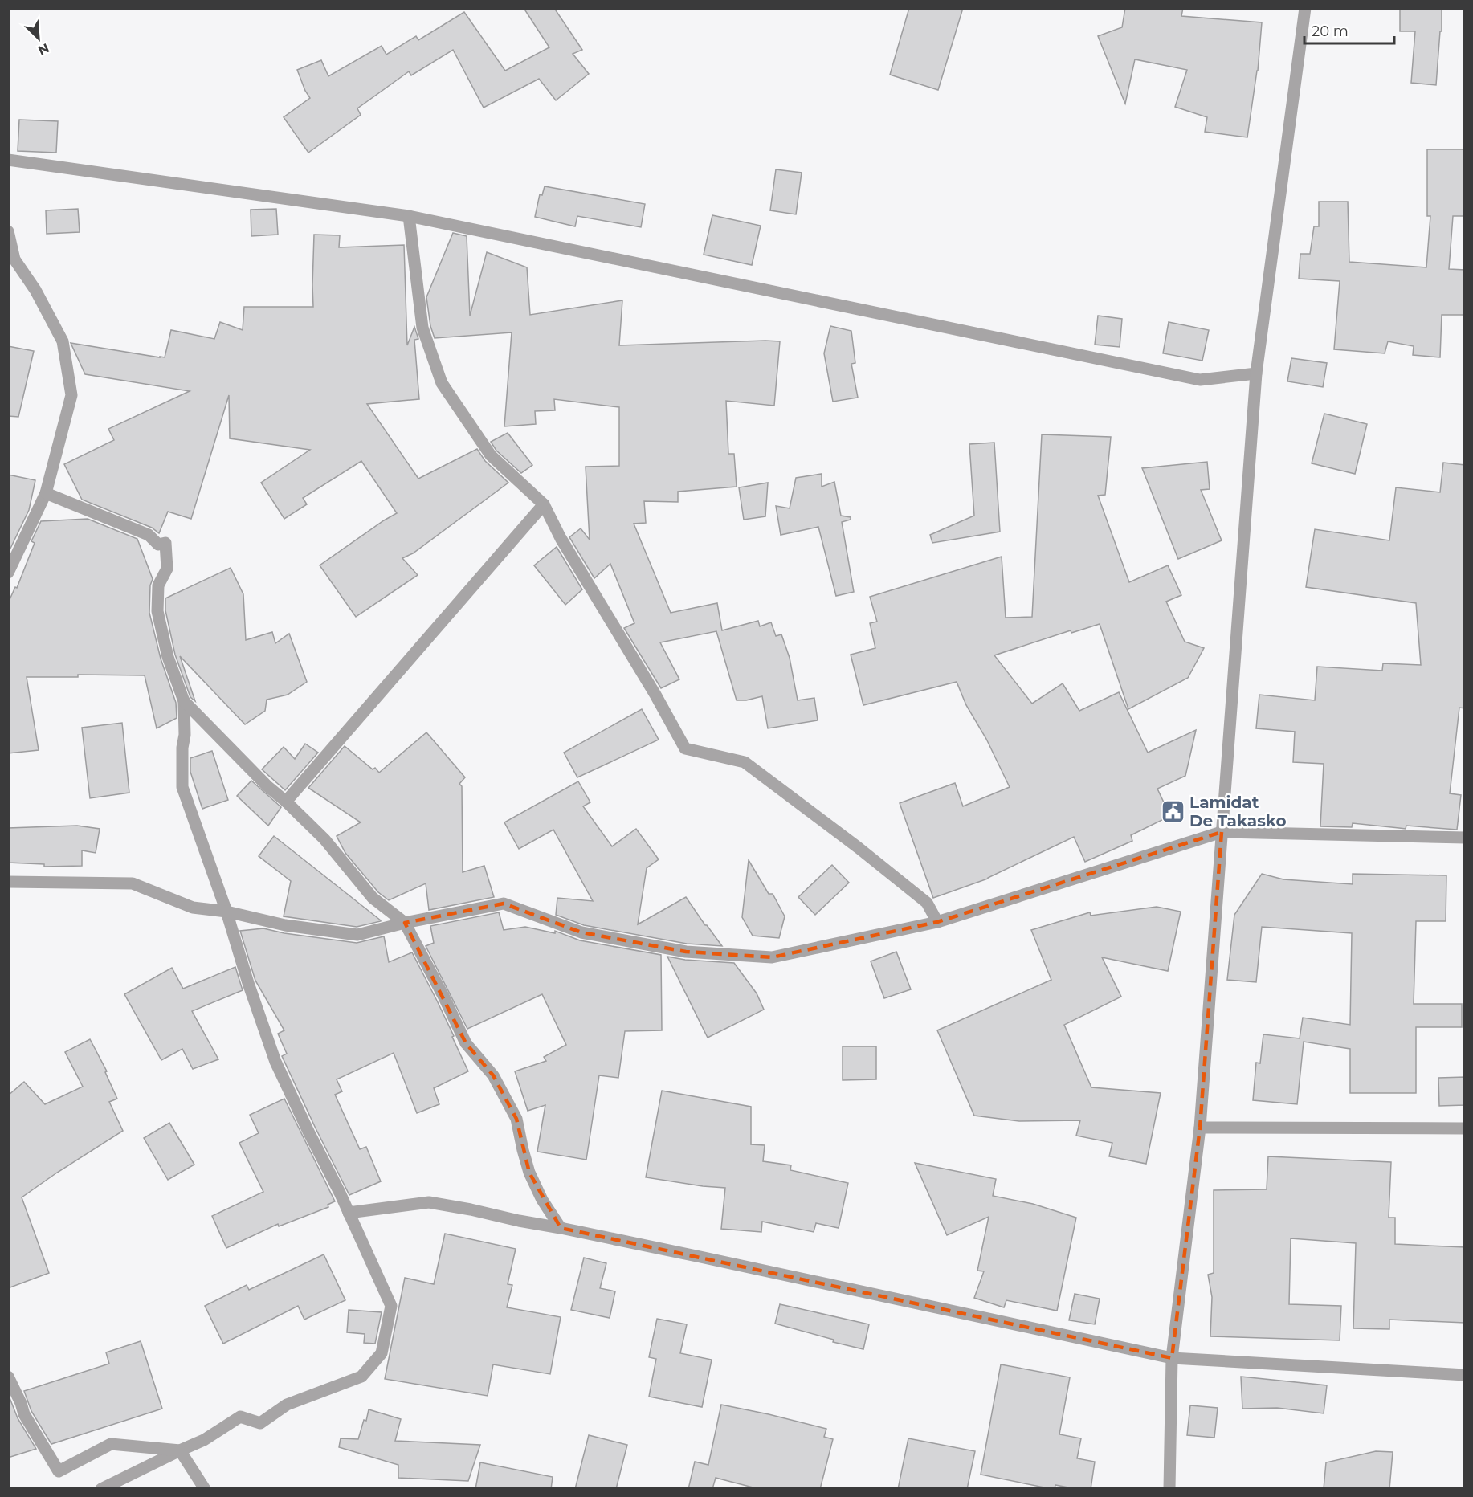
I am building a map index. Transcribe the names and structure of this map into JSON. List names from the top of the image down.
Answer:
{
  "places": {
    "public building": ["Lamidat De Takasko"]
  },
  "scale_bar": "20 m",
  "north": "bottom right"
}
